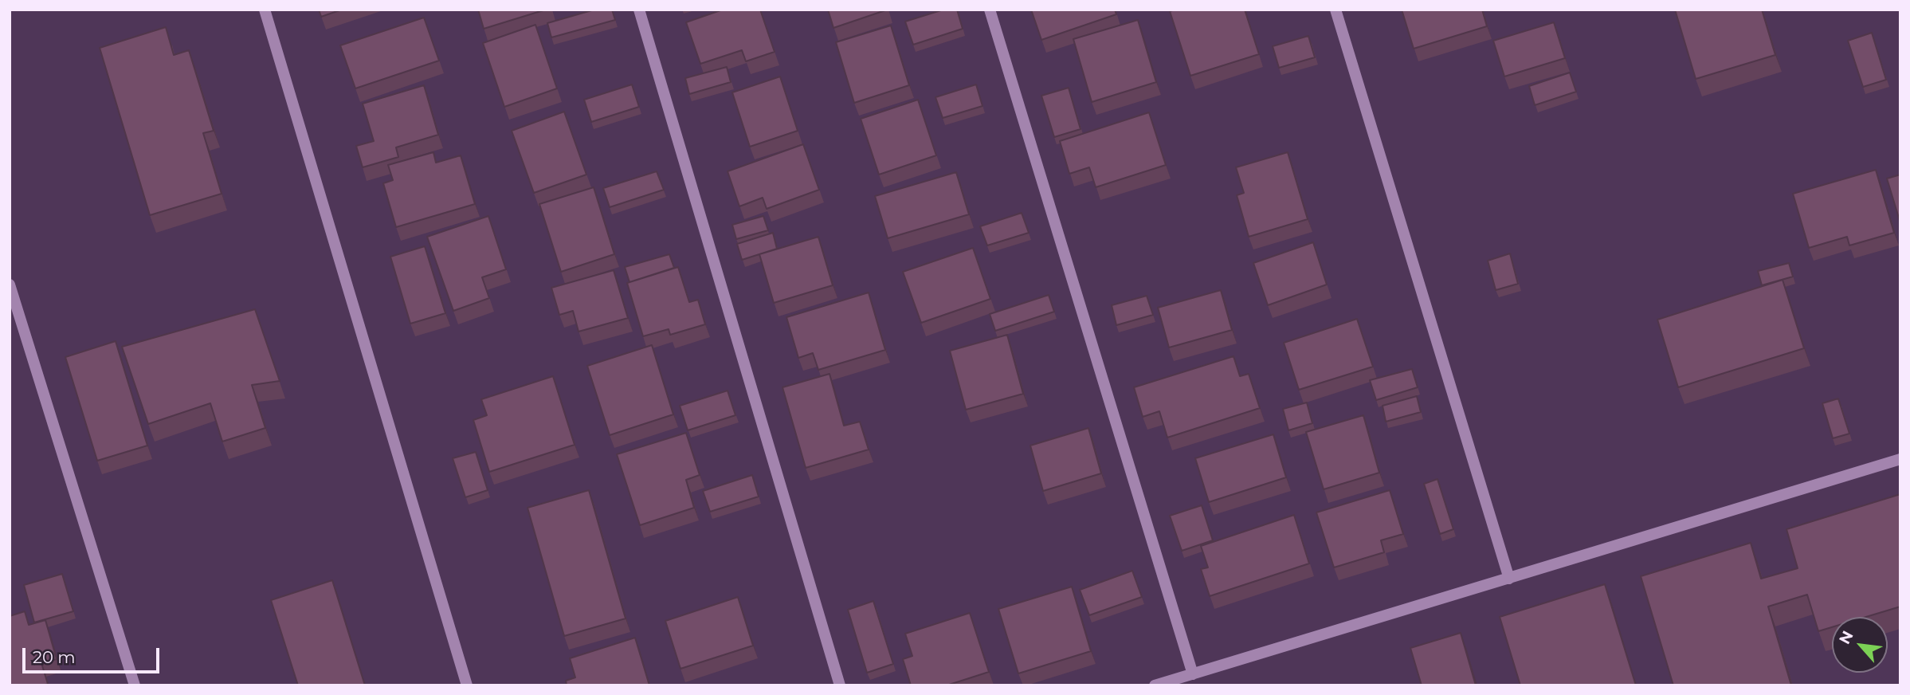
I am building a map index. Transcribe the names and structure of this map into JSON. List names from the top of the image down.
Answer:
{
  "scale_bar": "20 m",
  "north": "top left"
}
